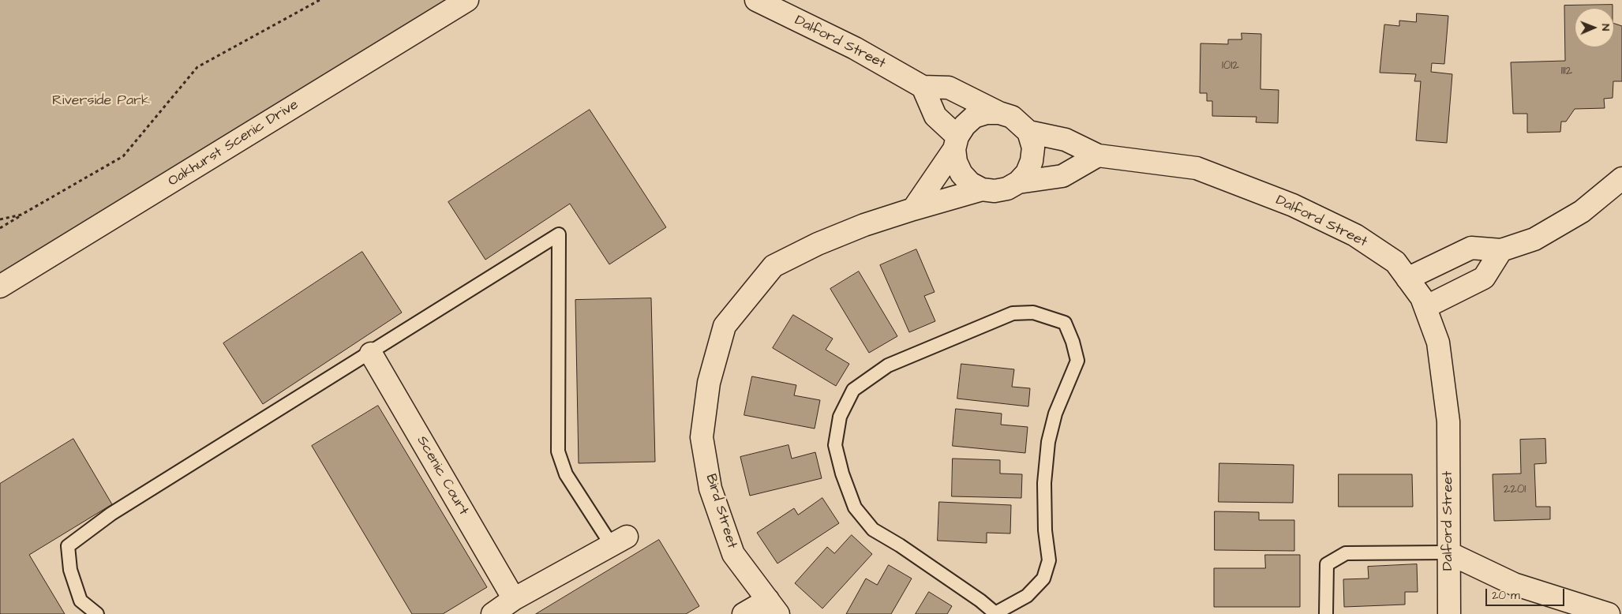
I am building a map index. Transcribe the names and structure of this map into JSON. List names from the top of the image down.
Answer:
{
  "streets": {
    "street": [
      "Dalford Street",
      "Oakhurst Scenic Drive",
      "Scenic Court",
      "Bird Street"
    ]
  },
  "parks": ["Riverside Park"],
  "house_numbers": ["1012", "1112", "2201"],
  "scale_bar": "20 m",
  "north": "right"
}
